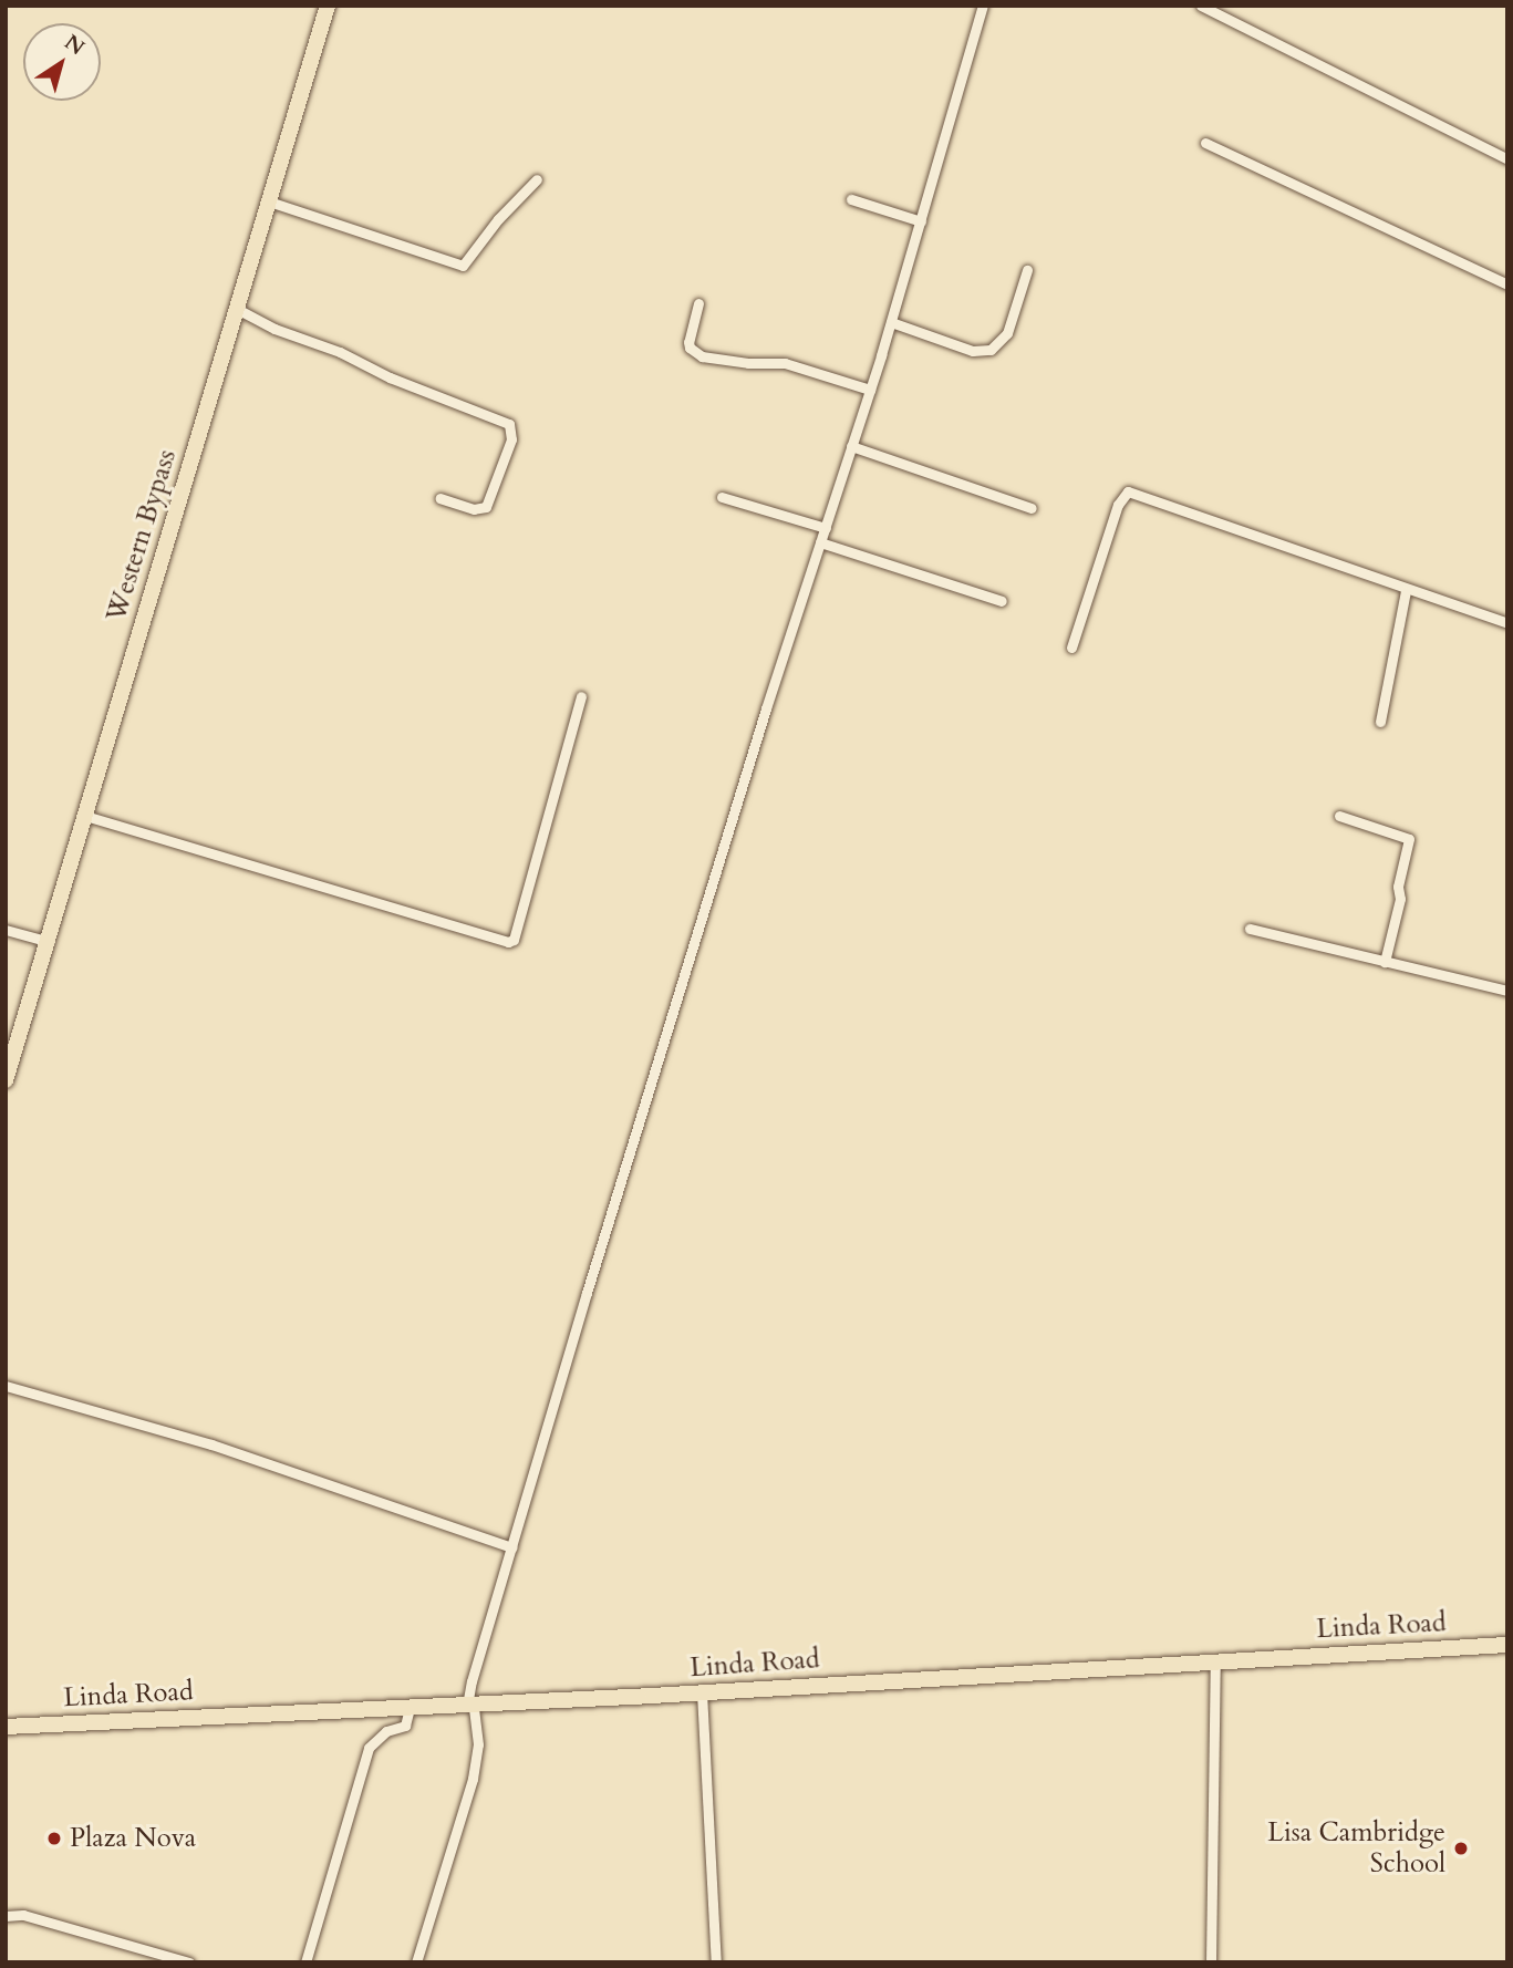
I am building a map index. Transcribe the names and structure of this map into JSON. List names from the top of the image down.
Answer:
{
  "streets": {
    "main road": ["Western Bypass", "Linda Road"]
  },
  "places": ["Plaza Nova", "Lisa Cambridge School"],
  "north": "top right"
}
